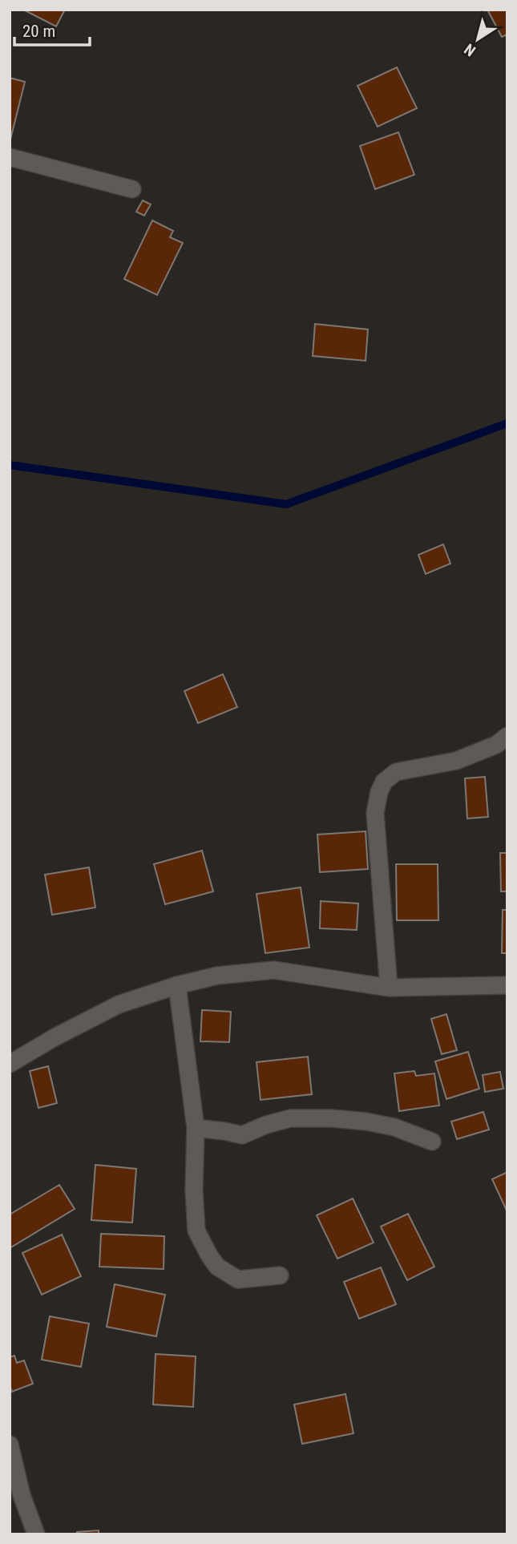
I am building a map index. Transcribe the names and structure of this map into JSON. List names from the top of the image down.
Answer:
{
  "scale_bar": "20 m",
  "north": "bottom left"
}
